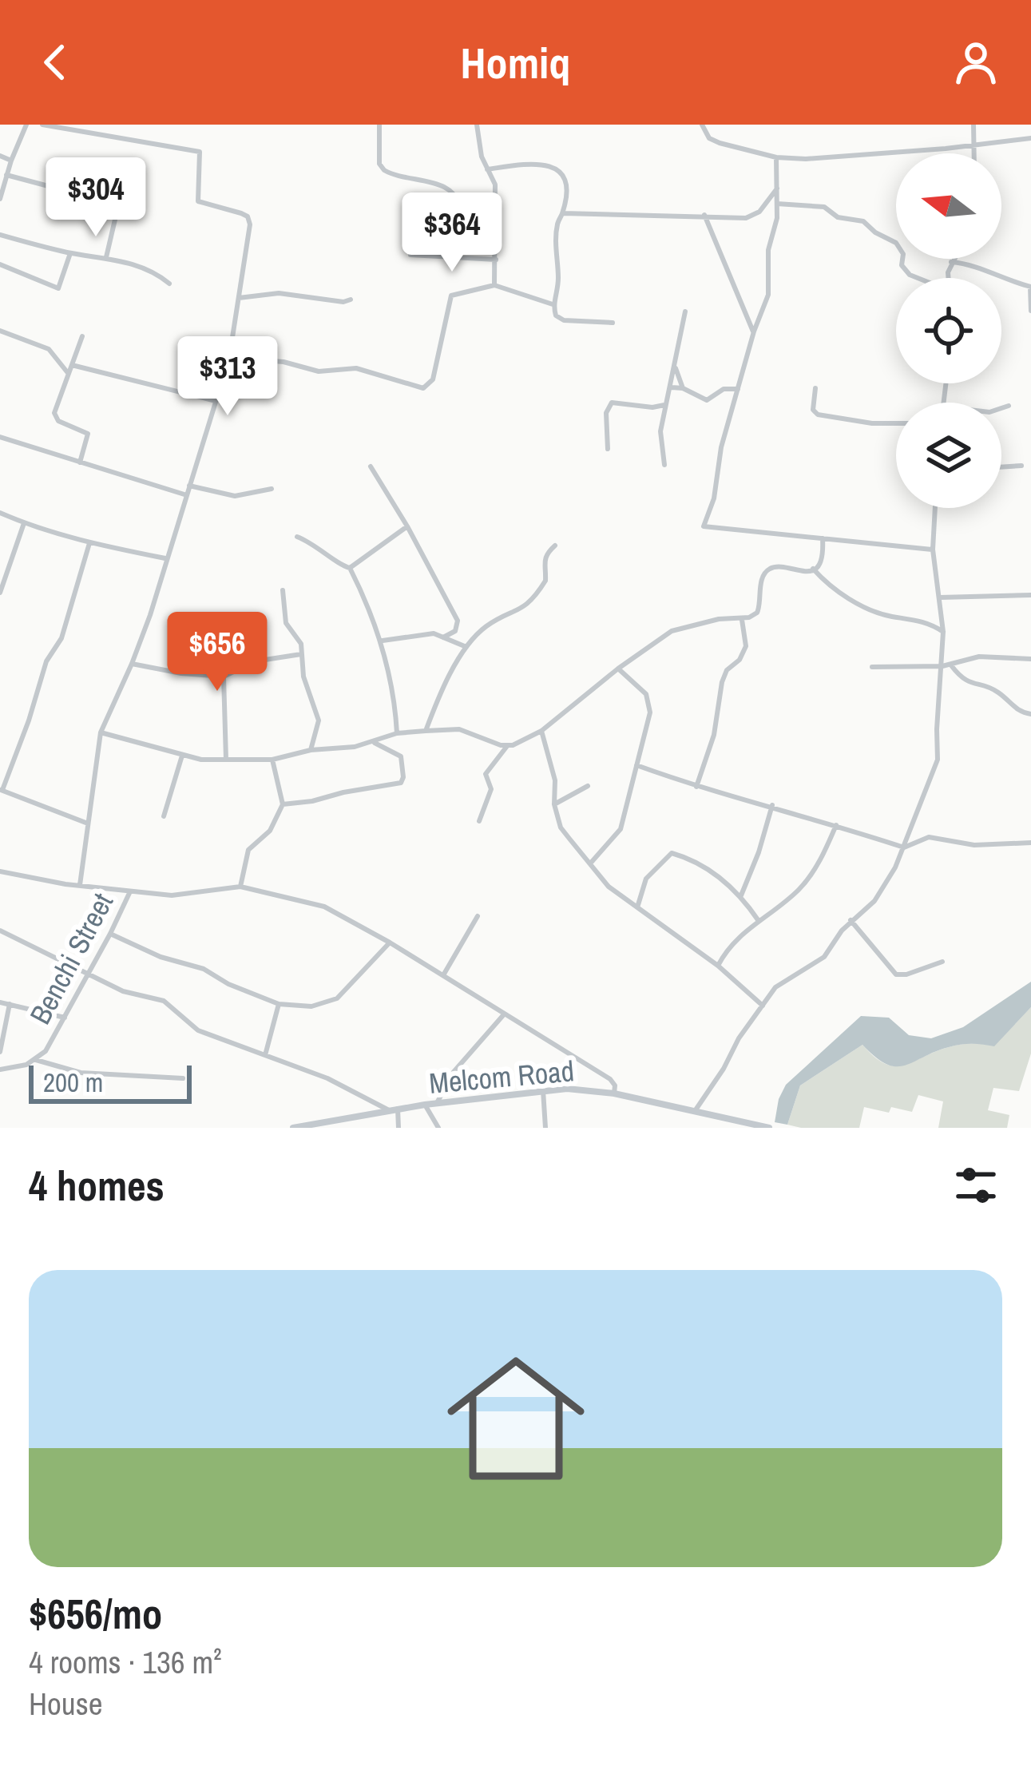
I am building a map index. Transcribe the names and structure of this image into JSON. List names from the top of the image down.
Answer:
{
  "streets": {
    "main road": ["Melcom Road"],
    "street": ["Benchi Street"]
  },
  "scale_bar": "200 m",
  "north": "left",
  "page": {
    "header": "Homiq",
    "price": [
      "$304",
      "$364",
      "$313",
      "$656"
    ],
    "scale": "200 m",
    "heading": "4 homes",
    "list": [
      {
        "name": "$656/mo",
        "note": "4 rooms · 136 m² · House"
      }
    ]
  }
}
